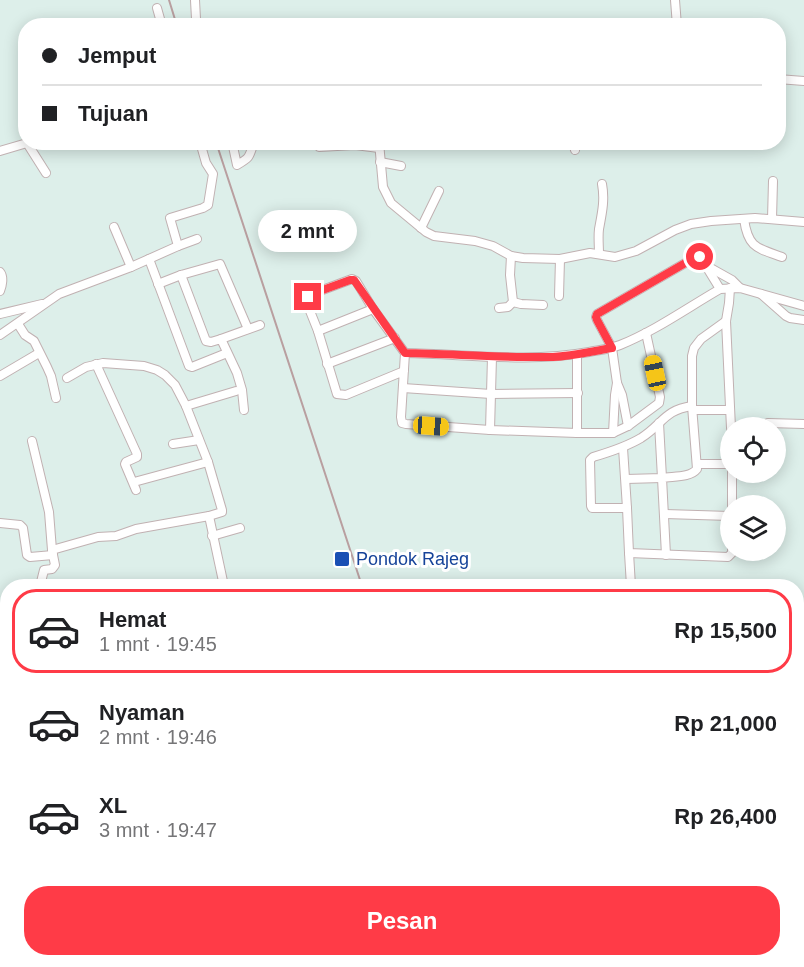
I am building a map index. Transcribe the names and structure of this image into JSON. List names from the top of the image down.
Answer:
{
  "places": {
    "transit": ["Pondok Rajeg"]
  },
  "page": {
    "banner": ["Jemput", "Tujuan"],
    "bubble": "2 mnt",
    "list": [
      {
        "name": "Hemat",
        "note": "1 mnt · 19:45",
        "value": "Rp 15,500"
      },
      {
        "name": "Nyaman",
        "note": "2 mnt · 19:46",
        "value": "Rp 21,000"
      },
      {
        "name": "XL",
        "note": "3 mnt · 19:47",
        "value": "Rp 26,400"
      }
    ],
    "buttons": "Pesan"
  }
}
